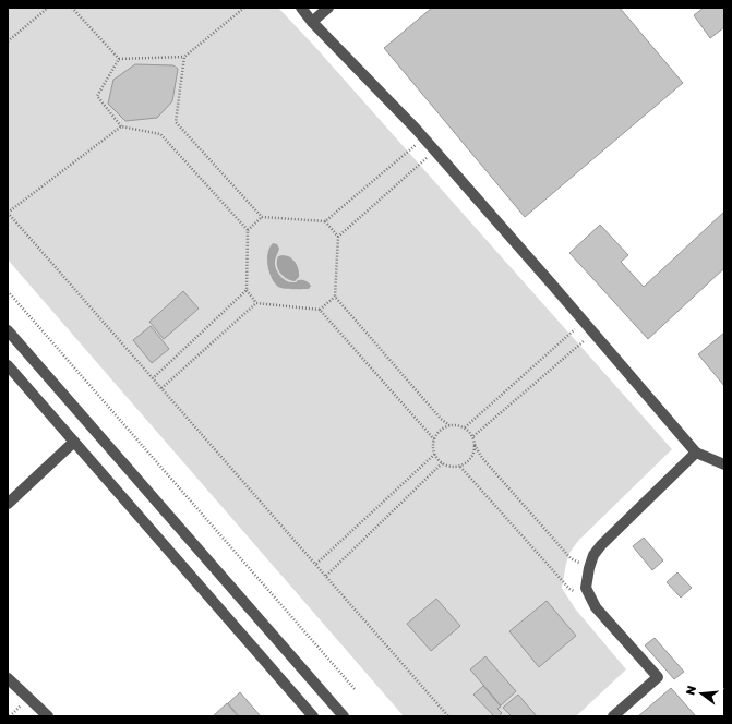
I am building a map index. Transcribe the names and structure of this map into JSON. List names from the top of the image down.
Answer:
{
  "north": "left"
}
